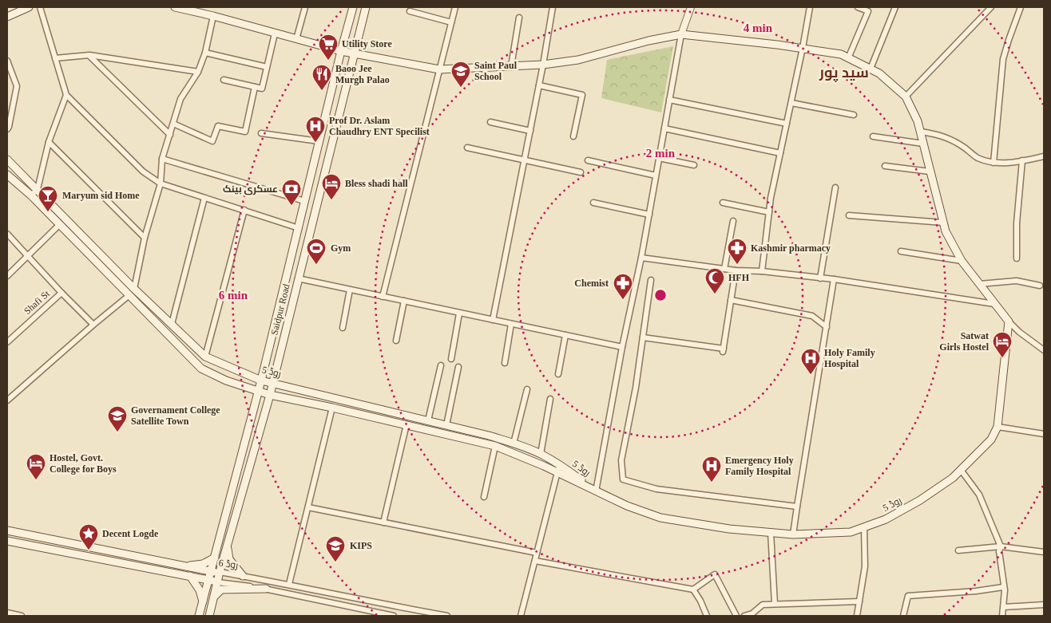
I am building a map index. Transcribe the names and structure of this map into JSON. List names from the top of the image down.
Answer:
{
  "streets": {
    "main road": ["Saidpur Road", "روڈ 5", "روڈ 6"],
    "street": ["Shafi St"]
  },
  "crossings": [
    ["Saidpur Road", "روڈ 5"],
    ["Saidpur Road", "روڈ 6"]
  ],
  "districts": ["سید پور"],
  "places": {
    "supermarket": ["Utility Store"],
    "school or university": ["Saint Paul School", "Governament College Satellite Town", "KIPS"],
    "restaurant": ["Baoo Jee Murgh Palao"],
    "hospital": ["Prof Dr. Aslam Chaudhry ENT Specilist", "Holy Family Hospital", "Emergency Holy Family Hospital"],
    "hotel": ["Bless shadi hall", "Satwat Girls Hostel", "Hostel, Govt. College for Boys"],
    "bank": ["عسکری بینک"],
    "bar": ["Maryum sid Home"],
    "sports": ["Gym"],
    "pharmacy": ["Kashmir pharmacy", "Chemist"],
    "mosque": ["HFH"],
    "place": ["Decent Logde"]
  },
  "rings": ["4 min", "2 min", "6 min"]
}
